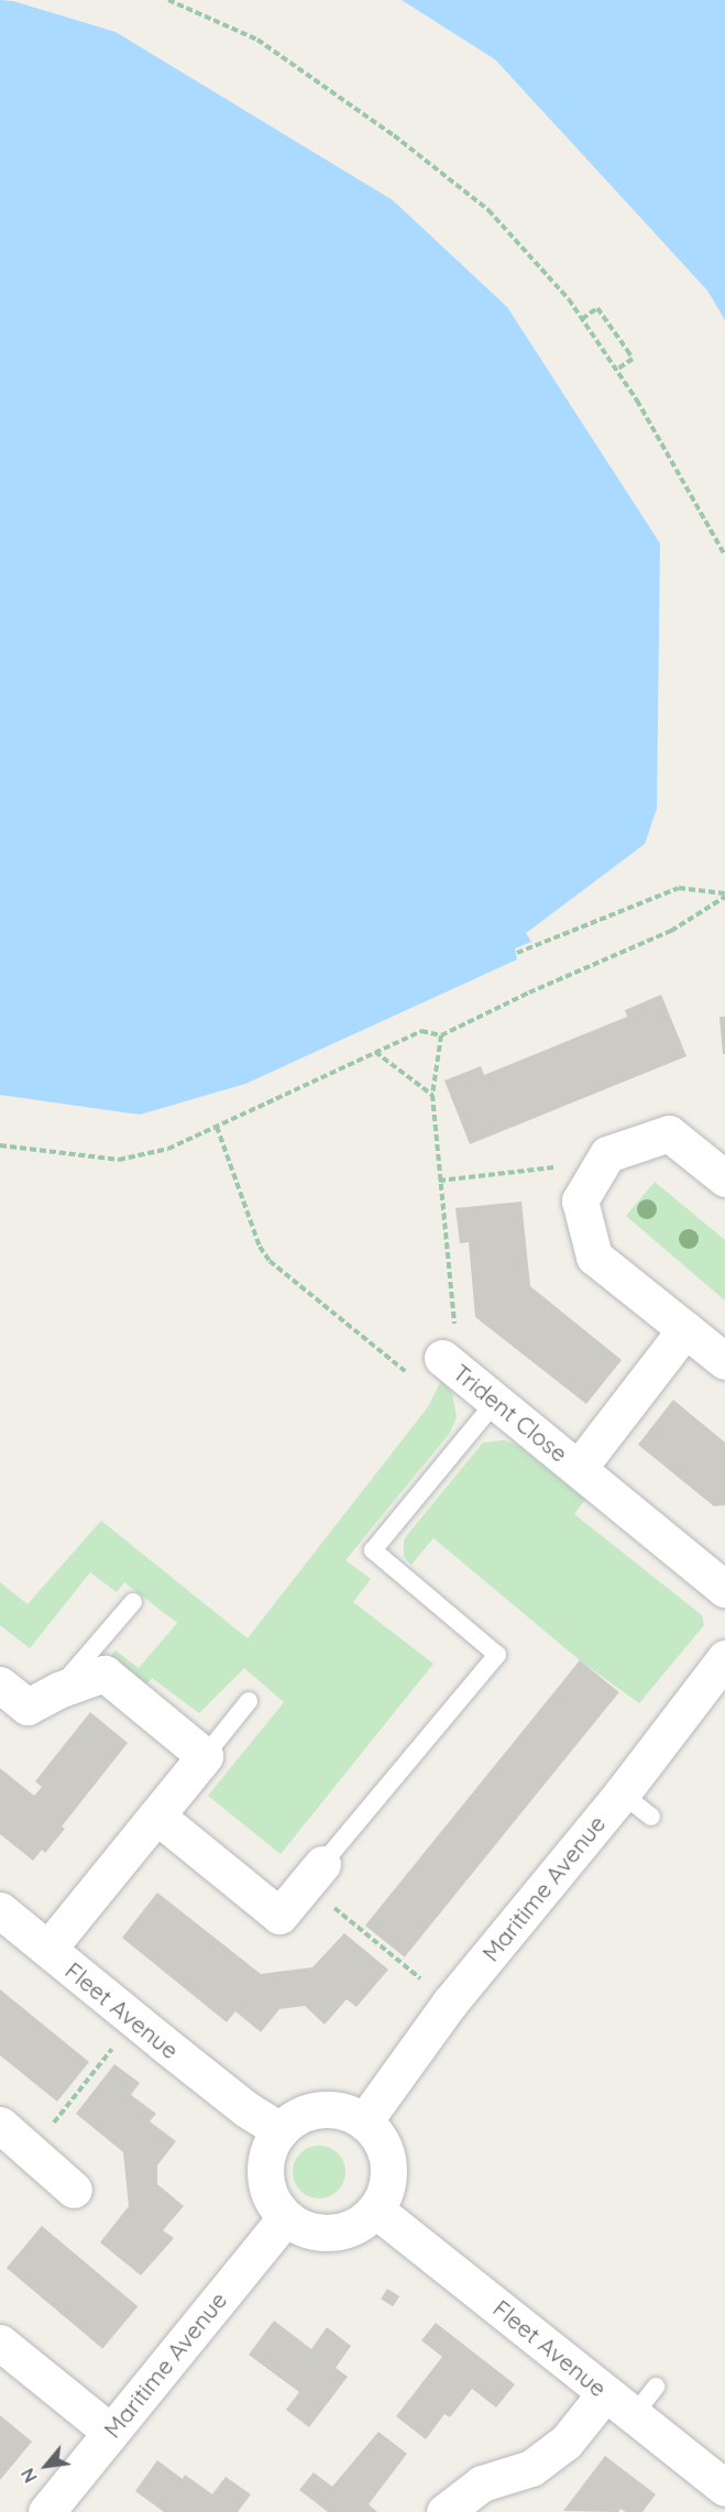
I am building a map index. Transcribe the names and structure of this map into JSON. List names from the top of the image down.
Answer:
{
  "streets": {
    "street": ["Trident Close", "Maritime Avenue", "Fleet Avenue"]
  },
  "crossings": [
    ["Maritime Avenue", "Fleet Avenue"]
  ],
  "north": "bottom left"
}
